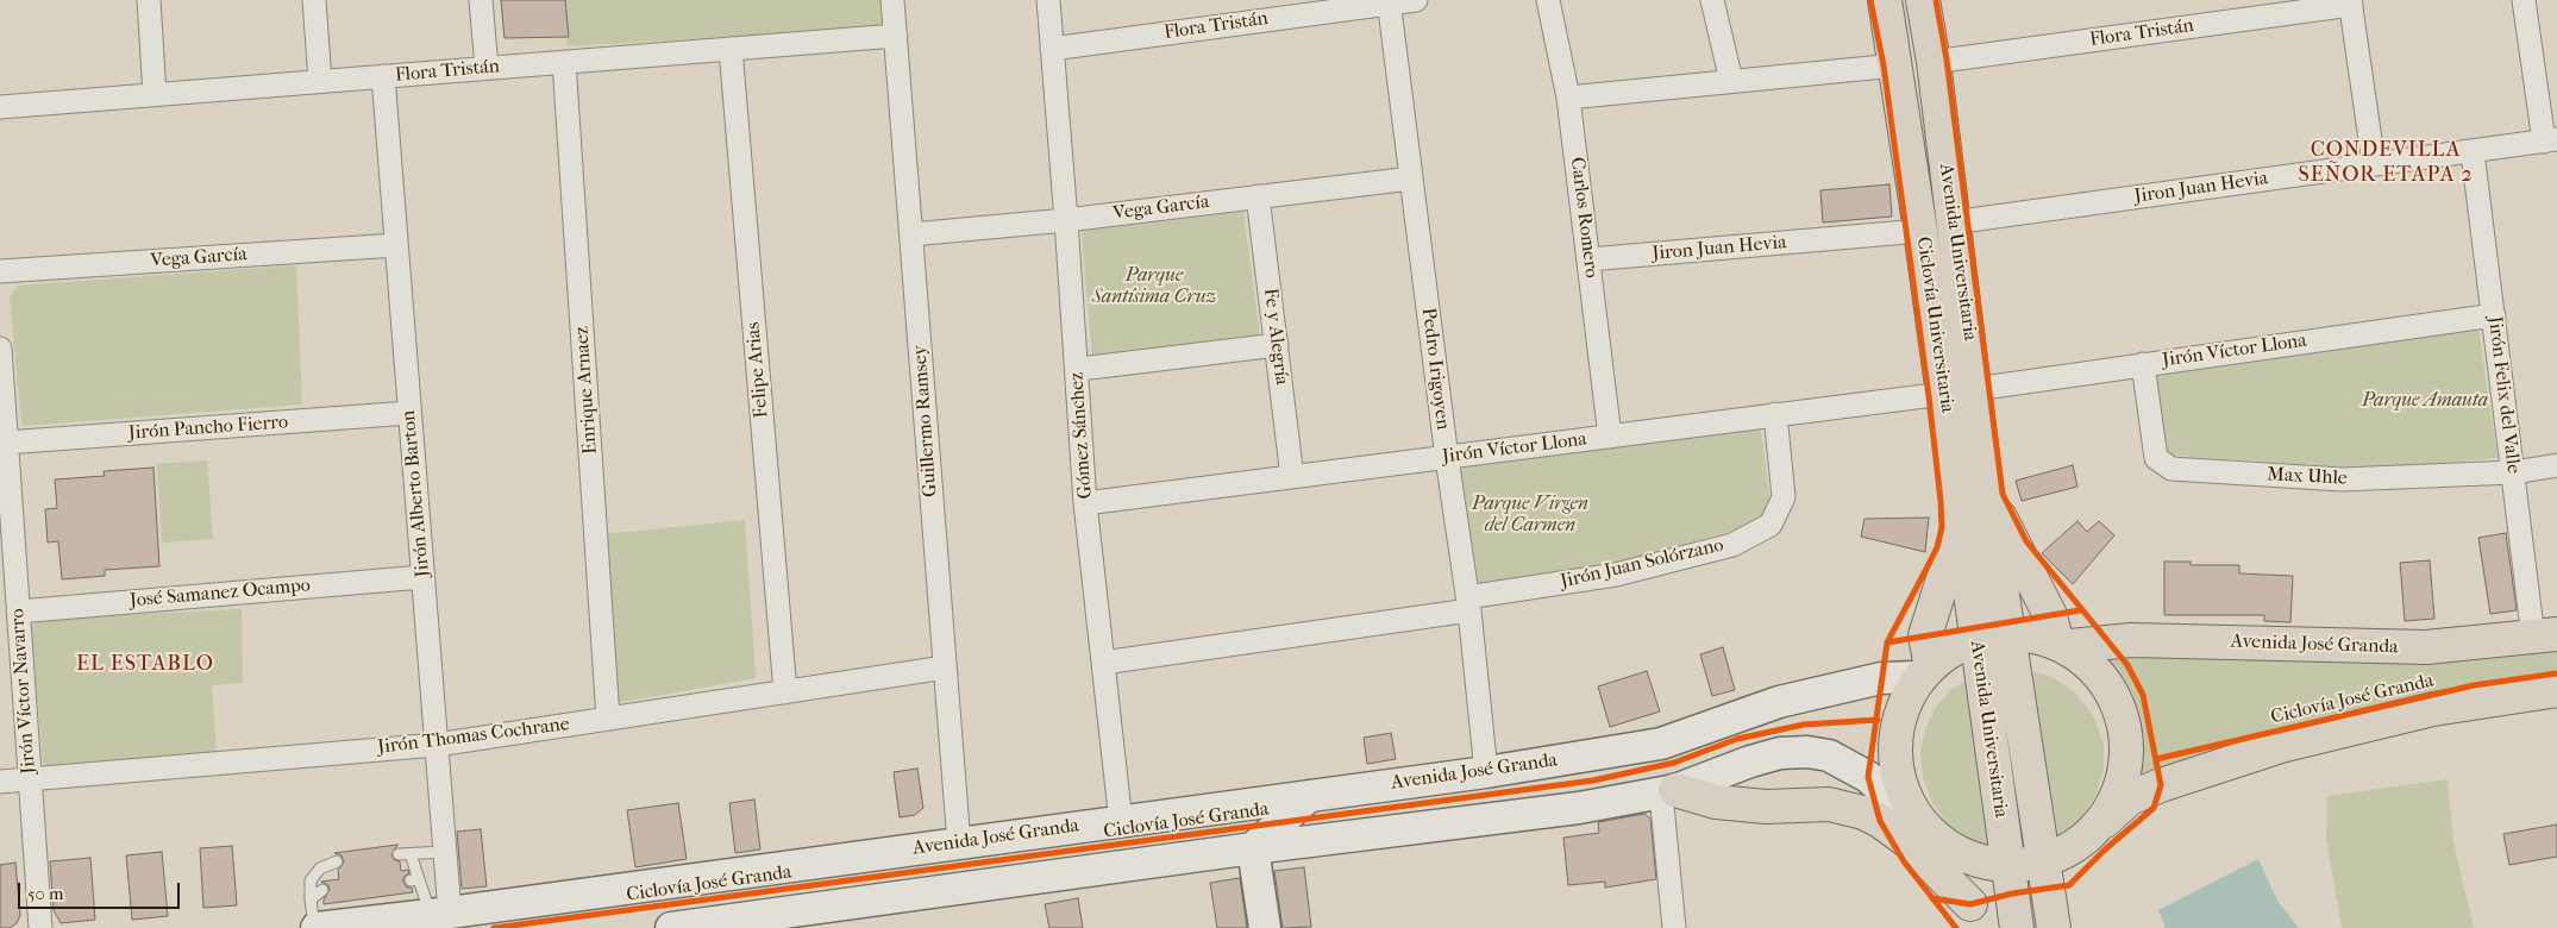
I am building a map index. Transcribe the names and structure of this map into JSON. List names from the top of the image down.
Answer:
{
  "streets": {
    "main road": ["Avenida Universitaria", "Avenida José Granda"],
    "street": [
      "Flora Tristán",
      "Jiron Juan Hevia",
      "Vega García",
      "Carlos Romero",
      "Fe y Alegría",
      "Jirón Víctor Llona",
      "Pedro Irigoyen",
      "Felipe Arias",
      "Enrique Arnaez",
      "Jirón Felix del Valle",
      "Guillermo Ramsey",
      "Jirón Pancho Fierro",
      "Gómez Sánchez",
      "Max Uhle",
      "Jirón Alberto Barton",
      "Jirón Juan Solórzano",
      "José Samanez Ocampo",
      "Jirón Víctor Navarro",
      "Jirón Thomas Cochrane"
    ],
    "cycle path": ["Ciclovía Universitaria", "Ciclovía José Granda"]
  },
  "crossings": [
    ["Flora Tristán", "Avenida Universitaria"],
    ["Flora Tristán", "Pedro Irigoyen"],
    ["Flora Tristán", "Felipe Arias"],
    ["Flora Tristán", "Enrique Arnaez"],
    ["Flora Tristán", "Guillermo Ramsey"],
    ["Flora Tristán", "Gómez Sánchez"],
    ["Flora Tristán", "Jirón Alberto Barton"],
    ["Jiron Juan Hevia", "Carlos Romero"],
    ["Jiron Juan Hevia", "Avenida Universitaria"],
    ["Jiron Juan Hevia", "Jirón Felix del Valle"],
    ["Vega García", "Fe y Alegría"],
    ["Vega García", "Pedro Irigoyen"],
    ["Vega García", "Guillermo Ramsey"],
    ["Vega García", "Gómez Sánchez"],
    ["Vega García", "Jirón Alberto Barton"],
    ["Carlos Romero", "Jirón Víctor Llona"],
    ["Avenida Universitaria", "Jirón Víctor Llona"],
    ["Fe y Alegría", "Jirón Víctor Llona"],
    ["Jirón Víctor Llona", "Pedro Irigoyen"],
    ["Jirón Víctor Llona", "Jirón Felix del Valle"],
    ["Jirón Víctor Llona", "Gómez Sánchez"],
    ["Jirón Víctor Llona", "Max Uhle"],
    ["Jirón Víctor Llona", "Jirón Juan Solórzano"],
    ["Pedro Irigoyen", "Jirón Juan Solórzano"],
    ["Pedro Irigoyen", "Avenida José Granda"],
    ["Felipe Arias", "Jirón Thomas Cochrane"],
    ["Enrique Arnaez", "Jirón Thomas Cochrane"],
    ["Jirón Felix del Valle", "Max Uhle"],
    ["Jirón Felix del Valle", "Avenida José Granda"],
    ["Guillermo Ramsey", "Avenida José Granda"],
    ["Guillermo Ramsey", "Jirón Thomas Cochrane"],
    ["Jirón Pancho Fierro", "Jirón Alberto Barton"],
    ["Jirón Pancho Fierro", "Jirón Víctor Navarro"],
    ["Gómez Sánchez", "Jirón Juan Solórzano"],
    ["Gómez Sánchez", "Avenida José Granda"],
    ["Jirón Alberto Barton", "José Samanez Ocampo"],
    ["Jirón Alberto Barton", "Avenida José Granda"],
    ["Jirón Alberto Barton", "Jirón Thomas Cochrane"],
    ["José Samanez Ocampo", "Jirón Víctor Navarro"],
    ["Jirón Víctor Navarro", "Jirón Thomas Cochrane"]
  ],
  "districts": ["CONDEVILLA SEÑOR ETAPA 2", "EL ESTABLO"],
  "parks": ["Parque Santísima Cruz", "Parque Amauta", "Parque Virgen del Carmen"],
  "scale_bar": "50 m"
}
